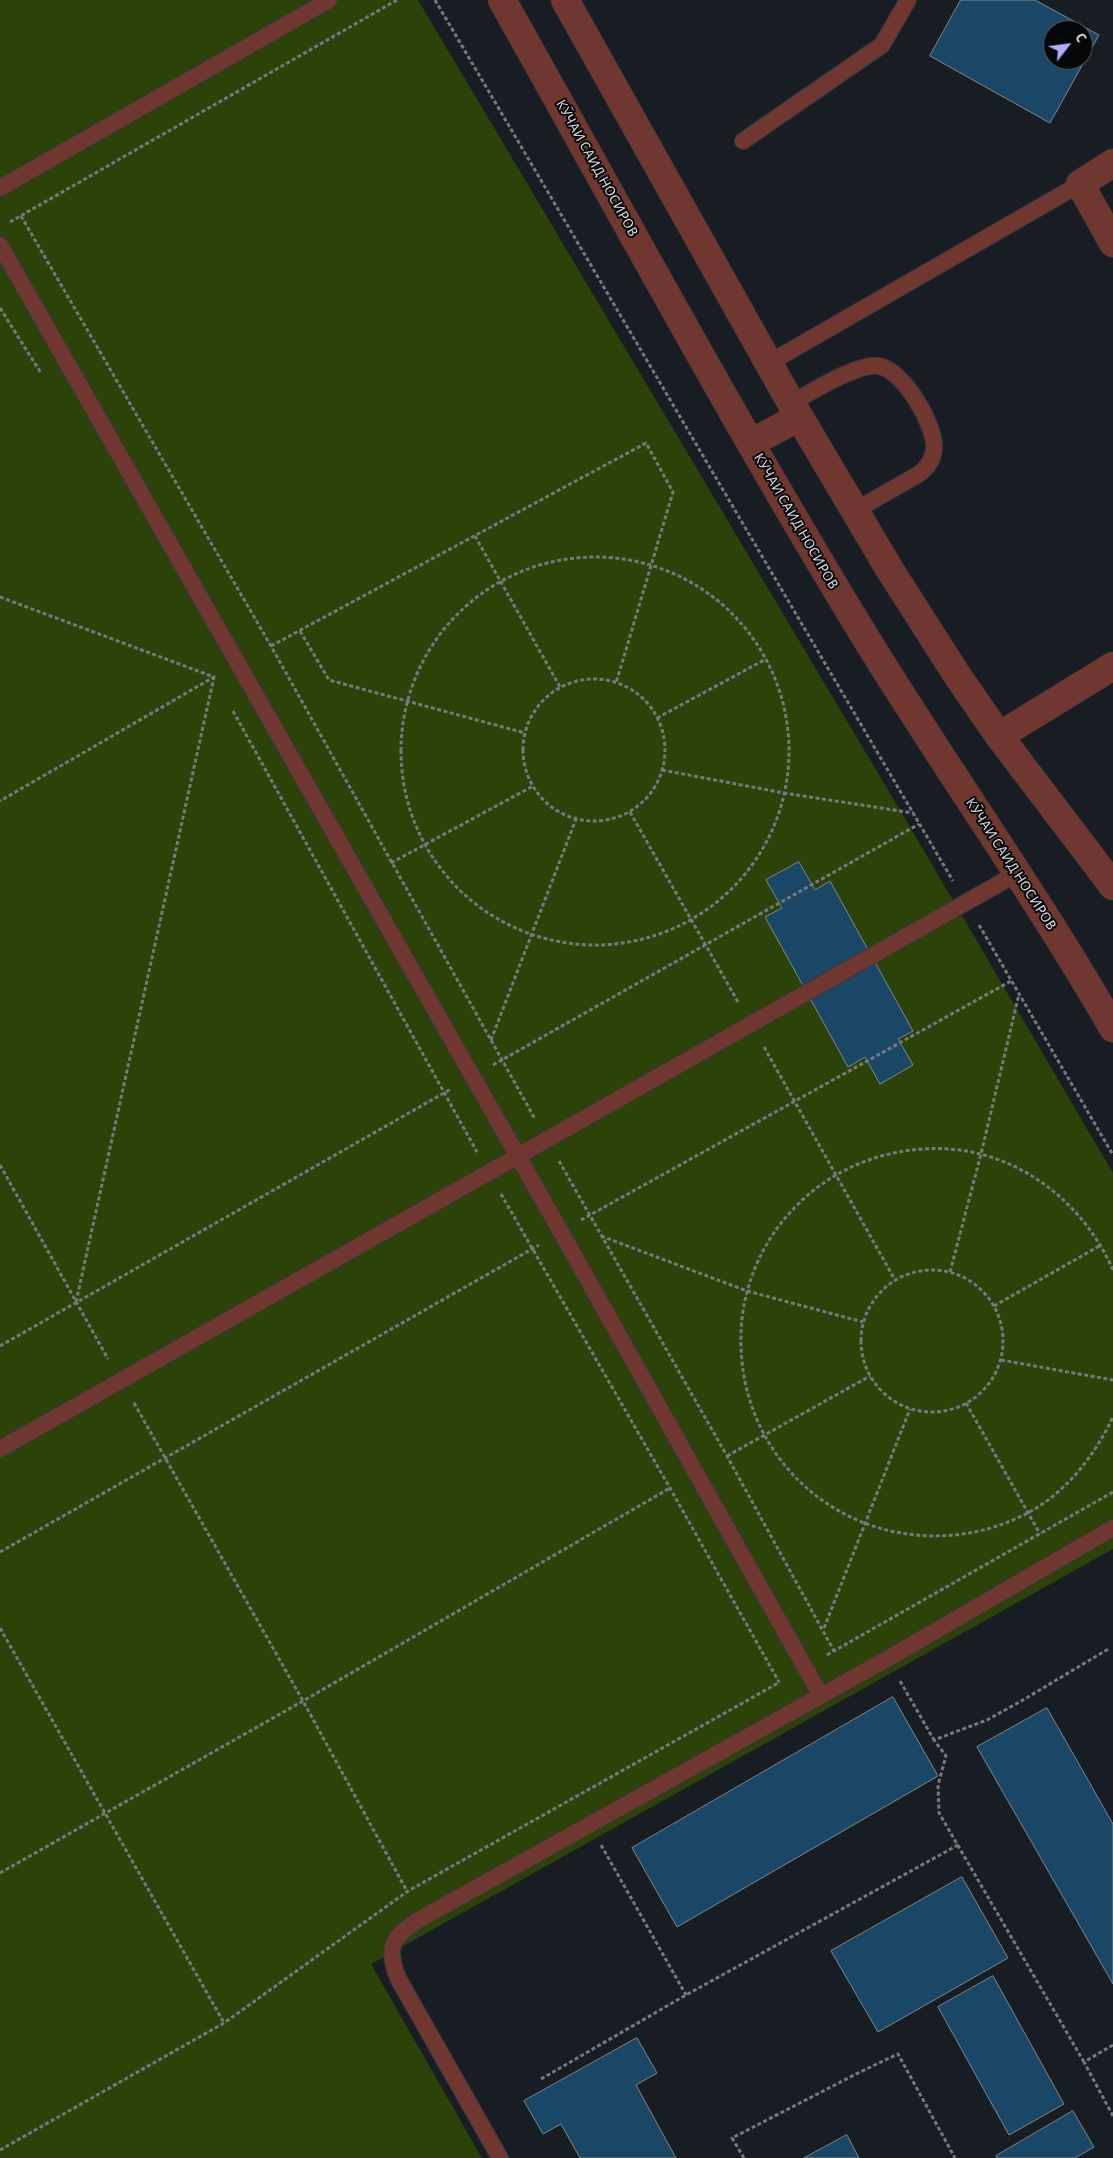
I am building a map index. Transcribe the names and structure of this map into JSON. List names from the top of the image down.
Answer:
{
  "streets": {
    "street": ["КӮЧАИ САИД НОСИРОВ"]
  },
  "north": "top right"
}
